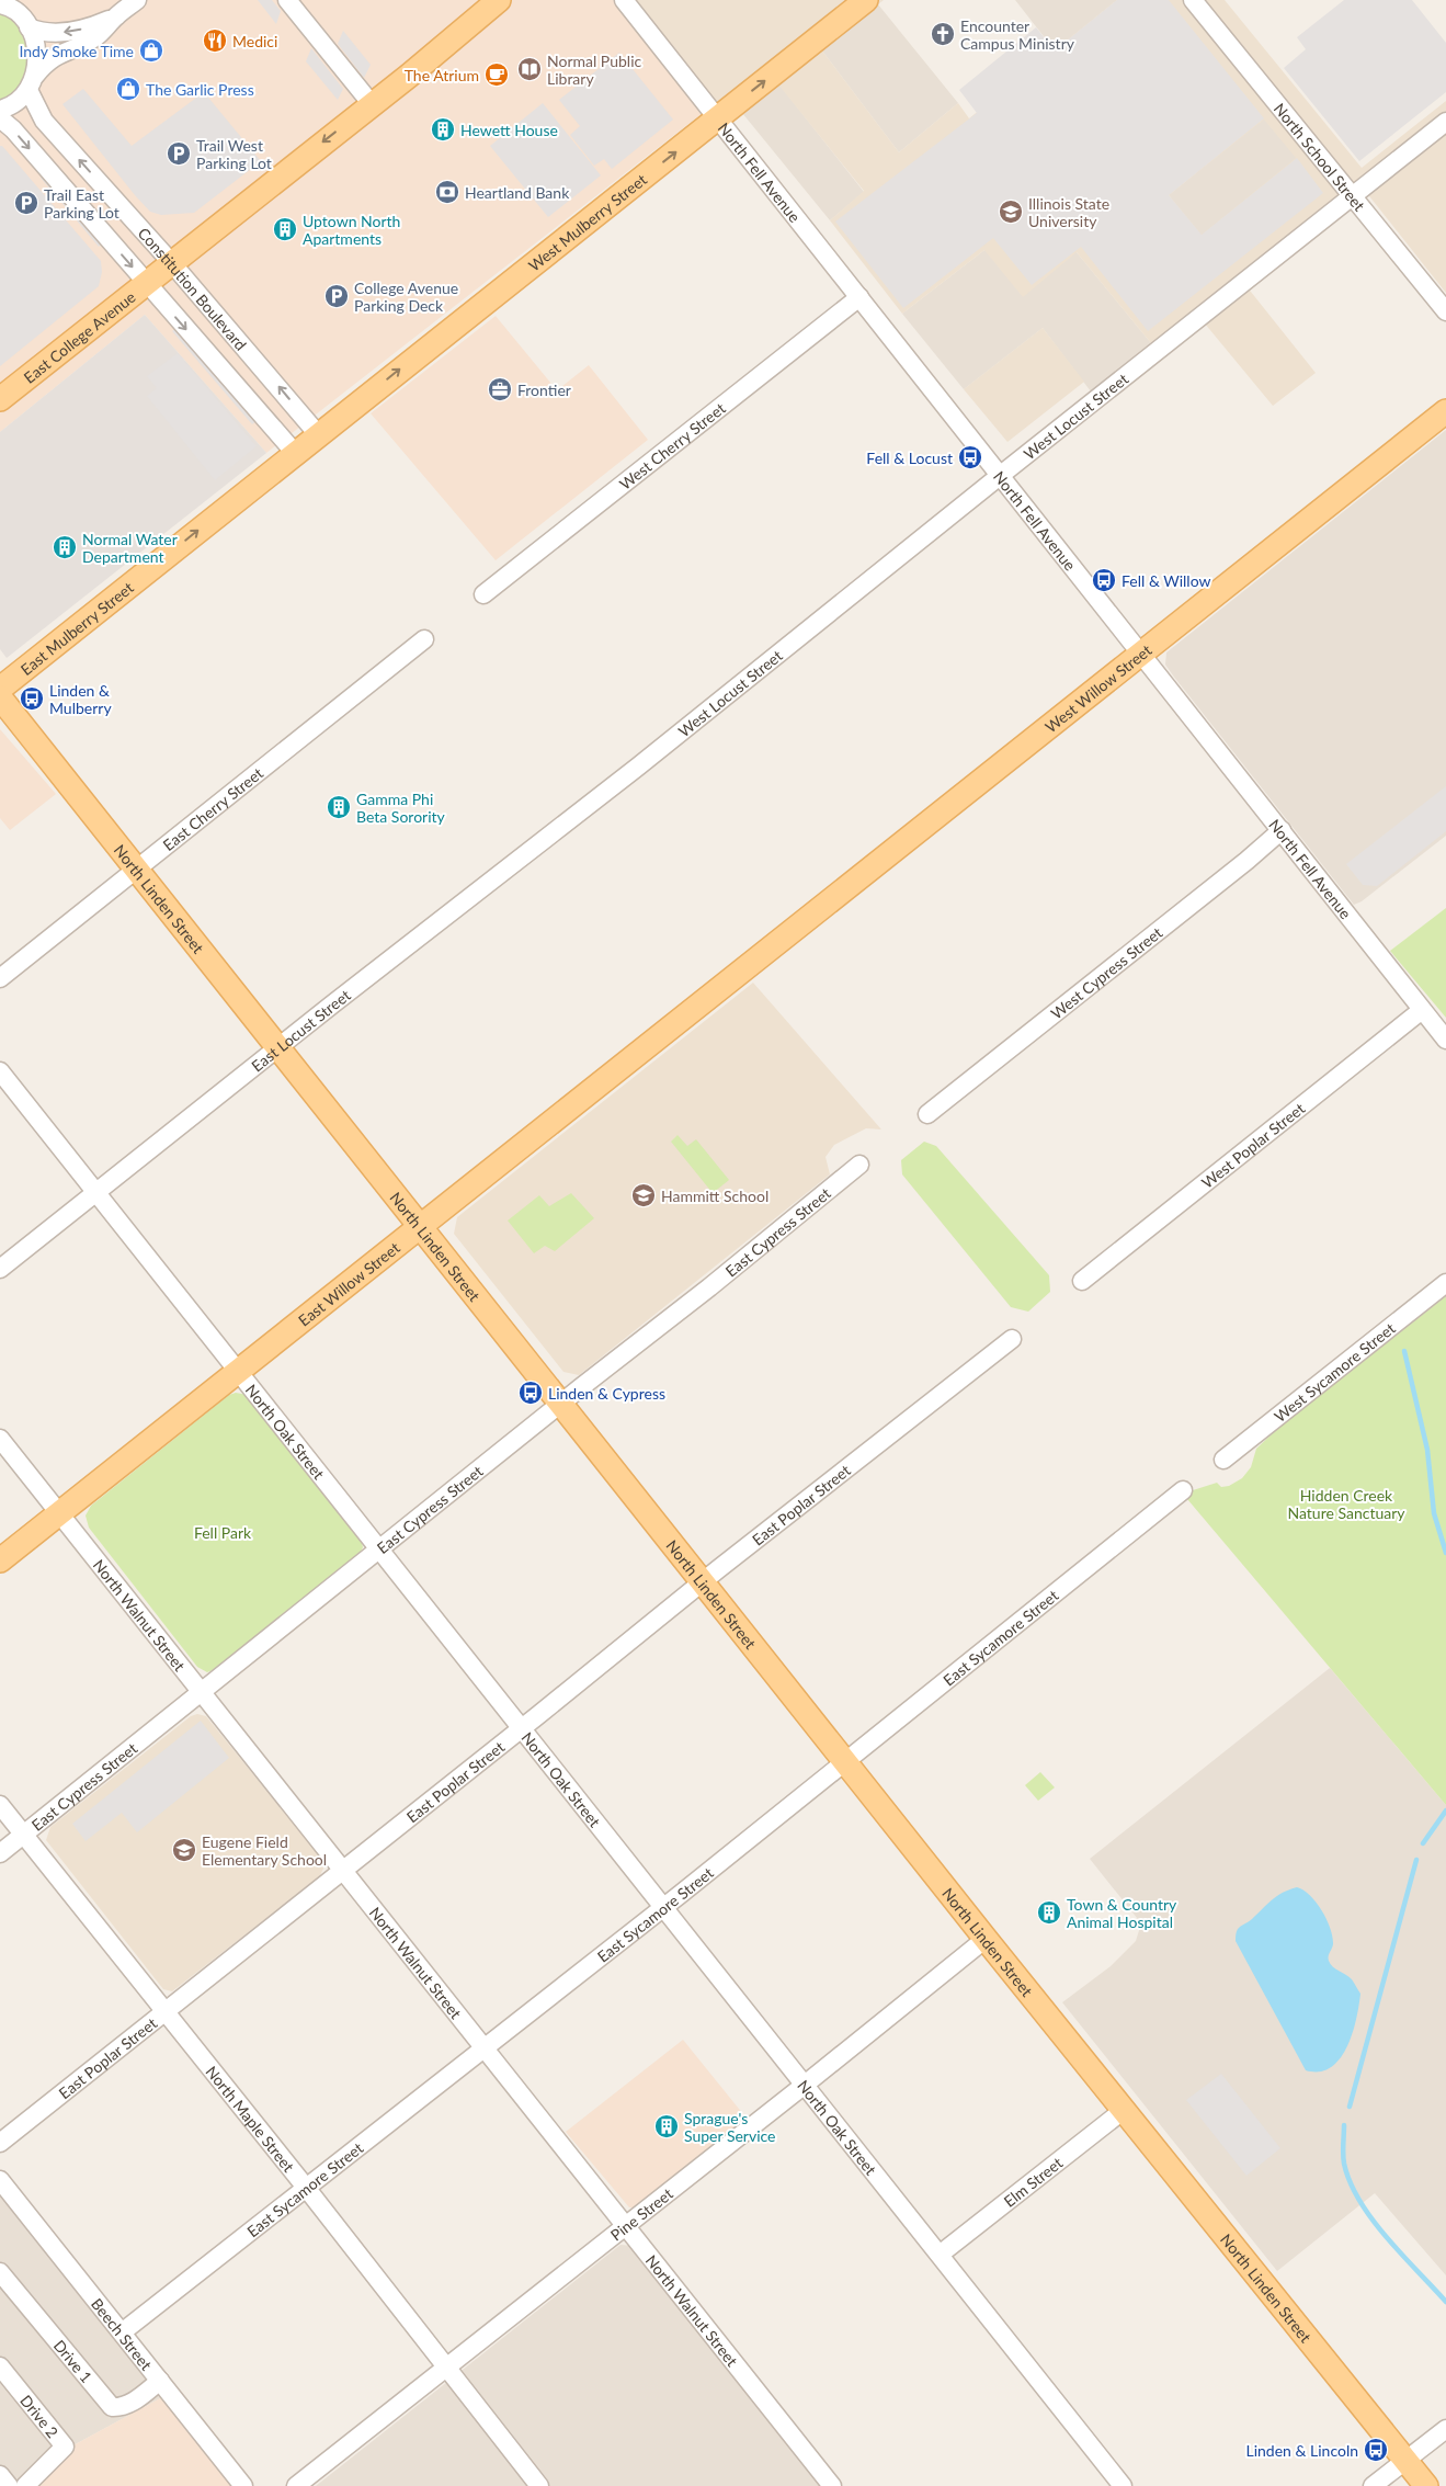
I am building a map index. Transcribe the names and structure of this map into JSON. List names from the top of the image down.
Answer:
{
  "streets": {
    "main road": [
      "West Mulberry Street",
      "East College Avenue",
      "East Mulberry Street",
      "West Willow Street",
      "North Linden Street",
      "East Willow Street"
    ],
    "street": [
      "North School Street",
      "North Fell Avenue",
      "Constitution Boulevard",
      "West Locust Street",
      "West Cherry Street",
      "East Cherry Street",
      "West Cypress Street",
      "East Locust Street",
      "West Poplar Street",
      "East Cypress Street",
      "West Sycamore Street",
      "North Oak Street",
      "East Poplar Street",
      "North Walnut Street",
      "East Sycamore Street",
      "North Maple Street",
      "Elm Street",
      "Pine Street",
      "Beech Street",
      "Drive 1",
      "Drive 2"
    ]
  },
  "crossings": [
    ["North School Street", "West Locust Street"],
    ["North Fell Avenue", "West Mulberry Street"],
    ["North Fell Avenue", "West Locust Street"],
    ["North Fell Avenue", "West Cherry Street"],
    ["North Fell Avenue", "West Willow Street"],
    ["North Fell Avenue", "West Cypress Street"],
    ["North Fell Avenue", "West Poplar Street"],
    ["West Mulberry Street", "Constitution Boulevard"],
    ["West Mulberry Street", "East Mulberry Street"],
    ["Constitution Boulevard", "East College Avenue"],
    ["Constitution Boulevard", "East Mulberry Street"],
    ["West Locust Street", "East Locust Street"],
    ["West Willow Street", "East Willow Street"],
    ["East Cherry Street", "North Linden Street"],
    ["North Linden Street", "East Locust Street"],
    ["North Linden Street", "East Cypress Street"],
    ["North Linden Street", "East Willow Street"],
    ["North Linden Street", "East Poplar Street"],
    ["North Linden Street", "East Sycamore Street"],
    ["North Linden Street", "Elm Street"],
    ["North Linden Street", "Pine Street"],
    ["East Locust Street", "North Oak Street"],
    ["East Cypress Street", "North Oak Street"],
    ["East Cypress Street", "North Walnut Street"],
    ["East Cypress Street", "North Maple Street"],
    ["East Willow Street", "North Oak Street"],
    ["East Willow Street", "North Walnut Street"],
    ["North Oak Street", "East Poplar Street"],
    ["North Oak Street", "East Sycamore Street"],
    ["North Oak Street", "Elm Street"],
    ["North Oak Street", "Pine Street"],
    ["East Poplar Street", "North Walnut Street"],
    ["East Poplar Street", "North Maple Street"],
    ["North Walnut Street", "East Sycamore Street"],
    ["North Walnut Street", "Pine Street"],
    ["East Sycamore Street", "North Maple Street"],
    ["East Sycamore Street", "Beech Street"],
    ["North Maple Street", "Pine Street"],
    ["Beech Street", "Drive 1"]
  ],
  "one_way": ["West Mulberry Street", "East College Avenue", "East Mulberry Street"],
  "parks": ["Hidden Creek Nature Sanctuary", "Fell Park"],
  "places": {
    "church": ["Encounter Campus Ministry"],
    "restaurant": ["Medici"],
    "shop": ["Indy Smoke Time", "The Garlic Press"],
    "library": ["Normal Public Library"],
    "cafe": ["The Atrium"],
    "building": [
      "Hewett House",
      "Uptown North Apartments",
      "Normal Water Department",
      "Gamma Phi Beta Sorority",
      "Town & Country Animal Hospital",
      "Sprague's Super Service"
    ],
    "parking": ["Trail West Parking Lot", "Trail East Parking Lot", "College Avenue Parking Deck"],
    "bank": ["Heartland Bank"],
    "school or university": ["Illinois State University", "Hammitt School", "Eugene Field Elementary School"],
    "office": ["Frontier"],
    "bus stop": [
      "Fell & Locust",
      "Fell & Willow",
      "Linden & Mulberry",
      "Linden & Cypress",
      "Linden & Lincoln"
    ]
  }
}
